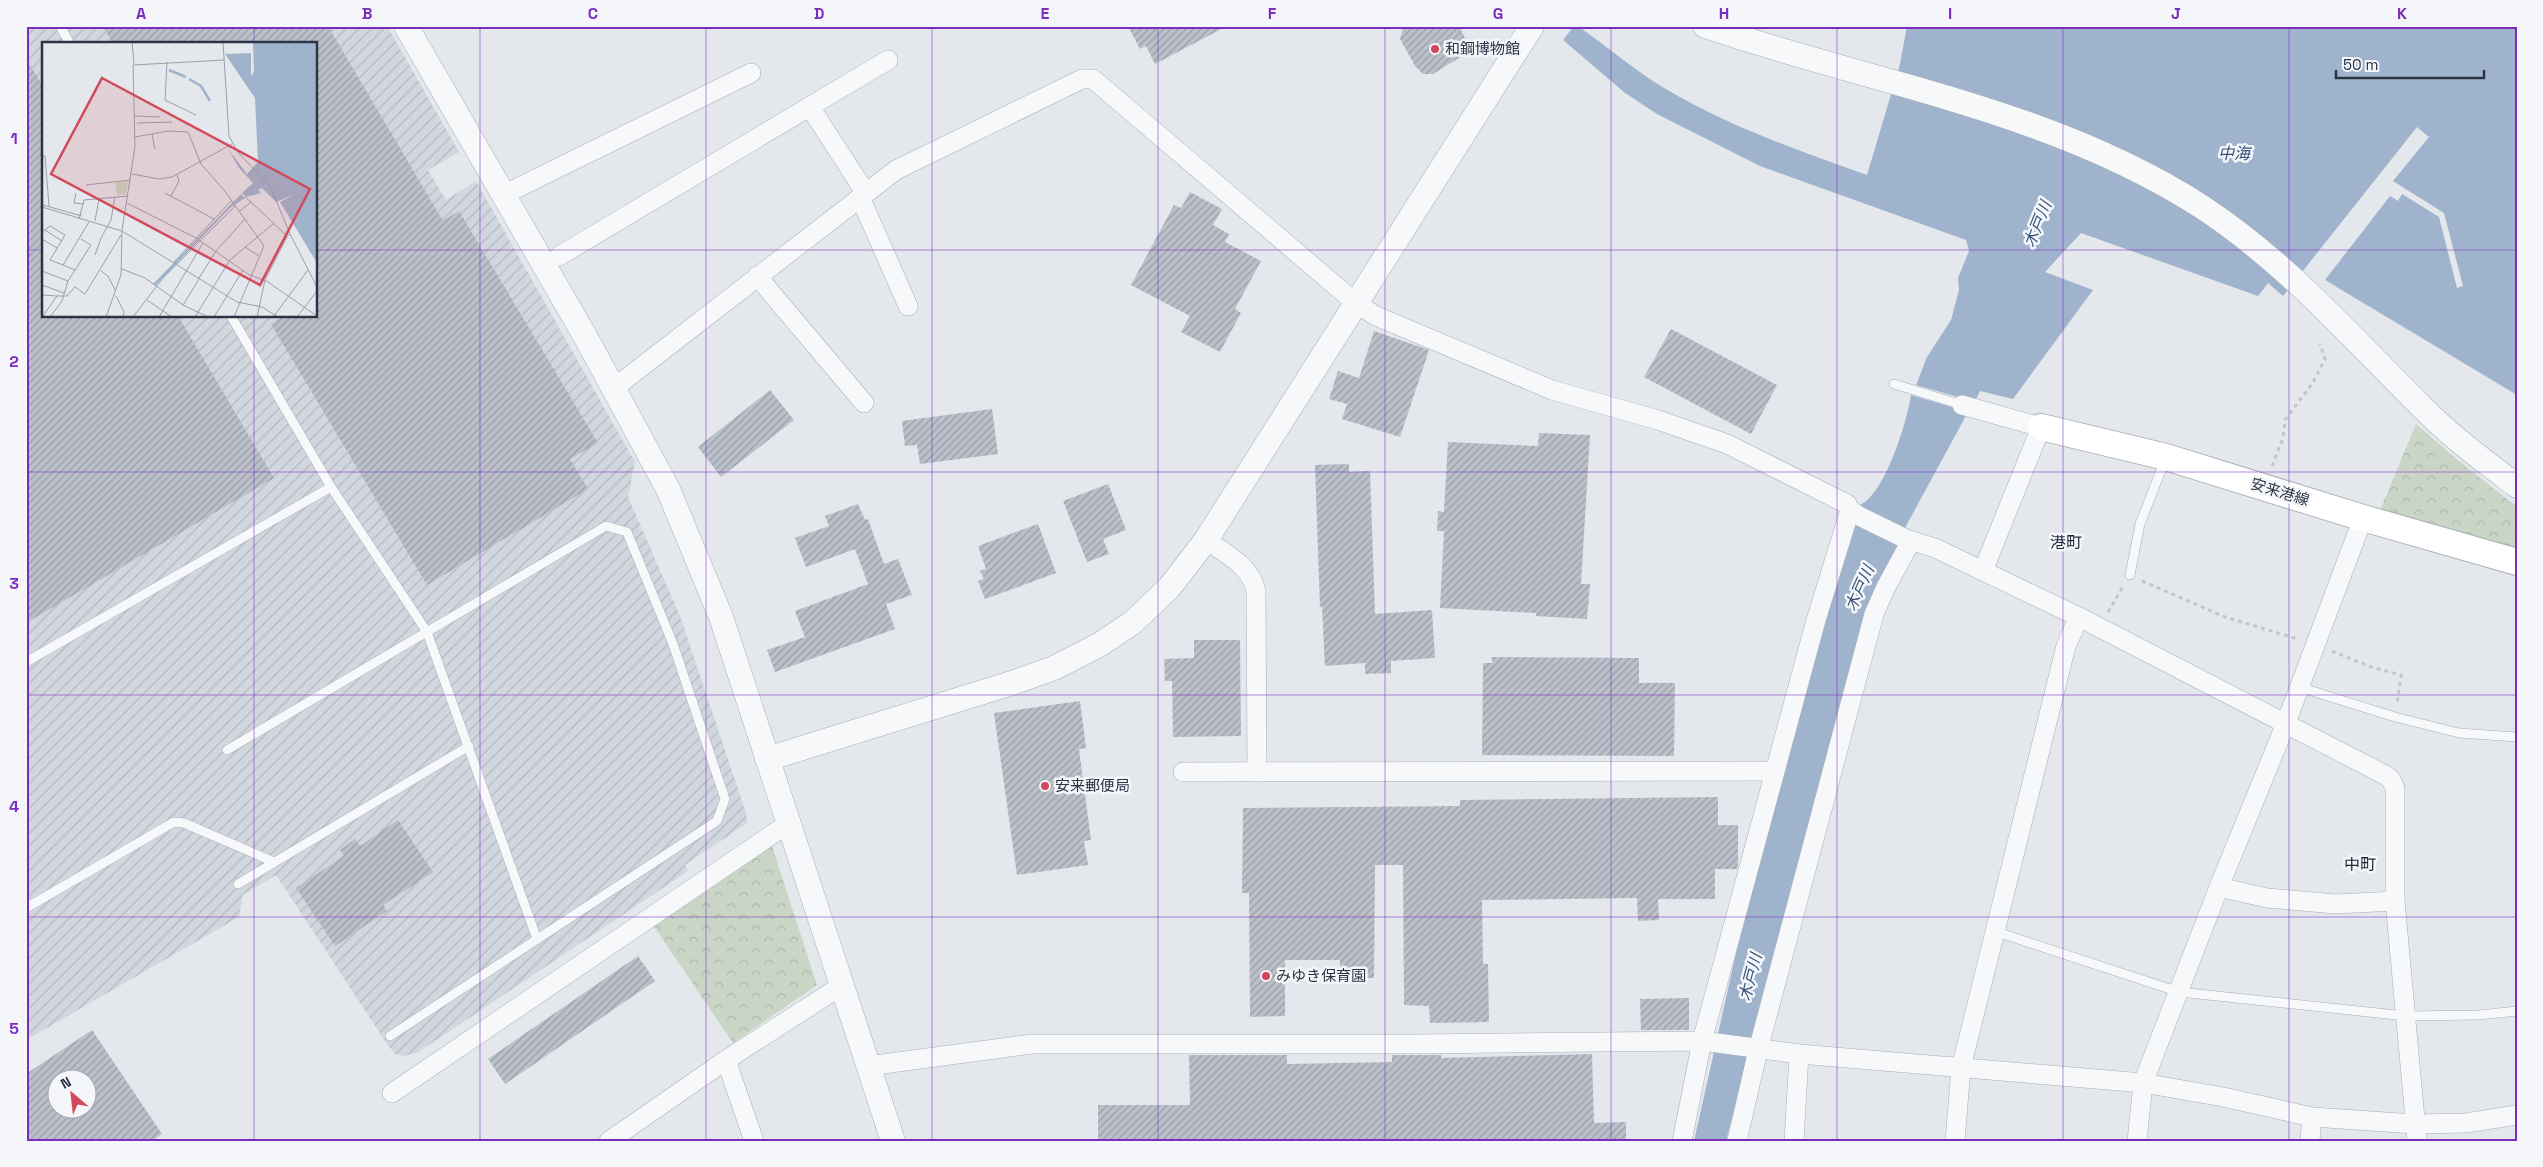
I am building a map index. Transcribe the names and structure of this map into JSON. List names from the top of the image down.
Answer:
{
  "streets": {
    "main road": ["安来港線"]
  },
  "districts": ["港町", "中町"],
  "water": ["中海", "木戸川"],
  "places": ["和鋼博物館", "安来郵便局", "みゆき保育園"],
  "scale_bar": "50 m",
  "north": "top left",
  "grid": {
    "columns": [
      "A",
      "B",
      "C",
      "D",
      "E",
      "F",
      "G",
      "H",
      "I",
      "J",
      "K"
    ],
    "rows": [
      "1",
      "2",
      "3",
      "4",
      "5"
    ]
  }
}
